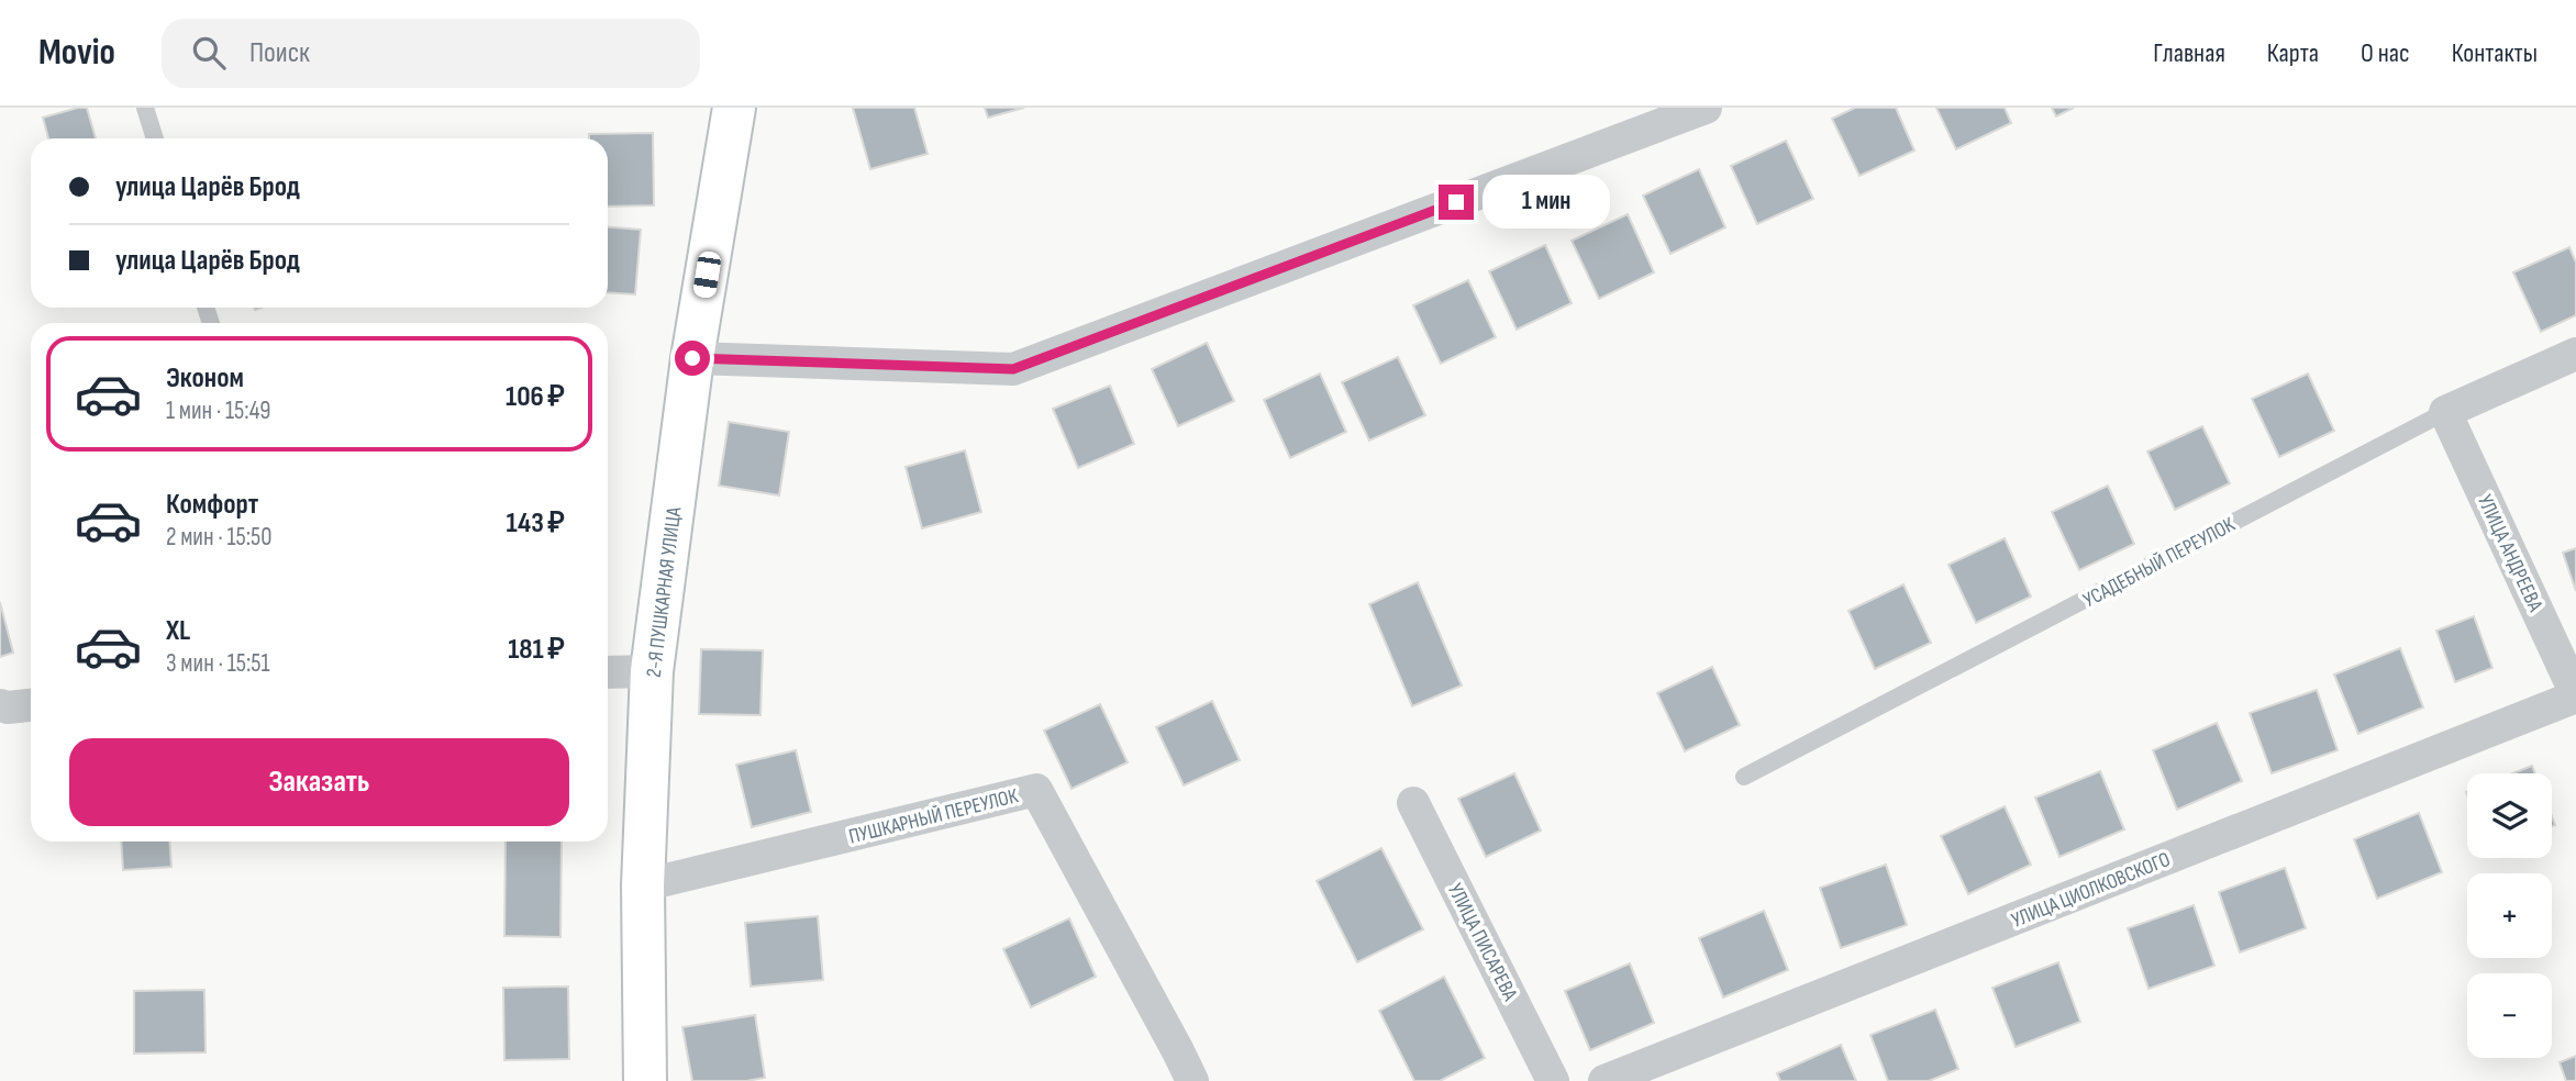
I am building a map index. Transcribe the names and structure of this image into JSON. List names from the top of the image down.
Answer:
{
  "streets": {
    "street": [
      "УЛИЦА АНДРЕЕВА",
      "УСАДЕБНЫЙ ПЕРЕУЛОК",
      "2-Я ПУШКАРНАЯ УЛИЦА",
      "ПУШКАРНЫЙ ПЕРЕУЛОК",
      "УЛИЦА ЦИОЛКОВСКОГО",
      "УЛИЦА ПИСАРЕВА"
    ]
  },
  "crossings": [
    ["УЛИЦА АНДРЕЕВА", "УСАДЕБНЫЙ ПЕРЕУЛОК"],
    ["УЛИЦА АНДРЕЕВА", "УЛИЦА ЦИОЛКОВСКОГО"],
    ["2-Я ПУШКАРНАЯ УЛИЦА", "ПУШКАРНЫЙ ПЕРЕУЛОК"]
  ],
  "page": {
    "header": "Movio",
    "search": "Поиск",
    "nav": [
      "Главная",
      "Карта",
      "О нас",
      "Контакты"
    ],
    "banner": ["улица Царёв Брод", "улица Царёв Брод"],
    "bubble": "1 мин",
    "list": [
      {
        "name": "Эконом",
        "note": "1 мин · 15:49",
        "value": "106 ₽"
      },
      {
        "name": "Комфорт",
        "note": "2 мин · 15:50",
        "value": "143 ₽"
      },
      {
        "name": "XL",
        "note": "3 мин · 15:51",
        "value": "181 ₽"
      }
    ],
    "buttons": "Заказать",
    "map_buttons": ["+", "−"]
  }
}
